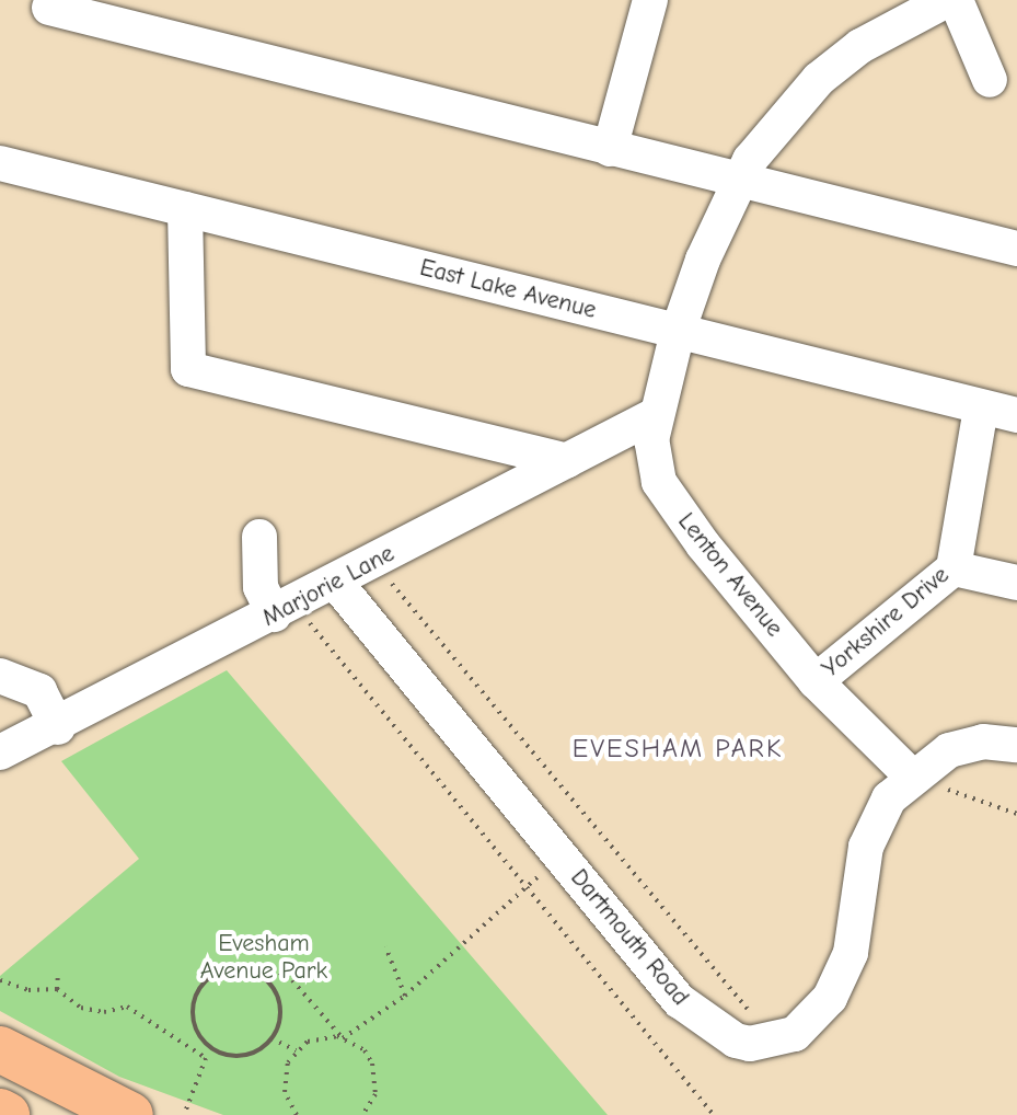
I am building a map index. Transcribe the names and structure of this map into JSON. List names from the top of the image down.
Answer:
{
  "streets": {
    "street": [
      "East Lake Avenue",
      "Lenton Avenue",
      "Marjorie Lane",
      "Yorkshire Drive",
      "Dartmouth Road"
    ]
  },
  "crossings": [
    ["East Lake Avenue", "Lenton Avenue"],
    ["East Lake Avenue", "Yorkshire Drive"],
    ["Lenton Avenue", "Marjorie Lane"],
    ["Lenton Avenue", "Yorkshire Drive"],
    ["Lenton Avenue", "Dartmouth Road"],
    ["Marjorie Lane", "Dartmouth Road"]
  ],
  "districts": ["EVESHAM PARK"],
  "parks": ["Evesham Avenue Park"]
}
